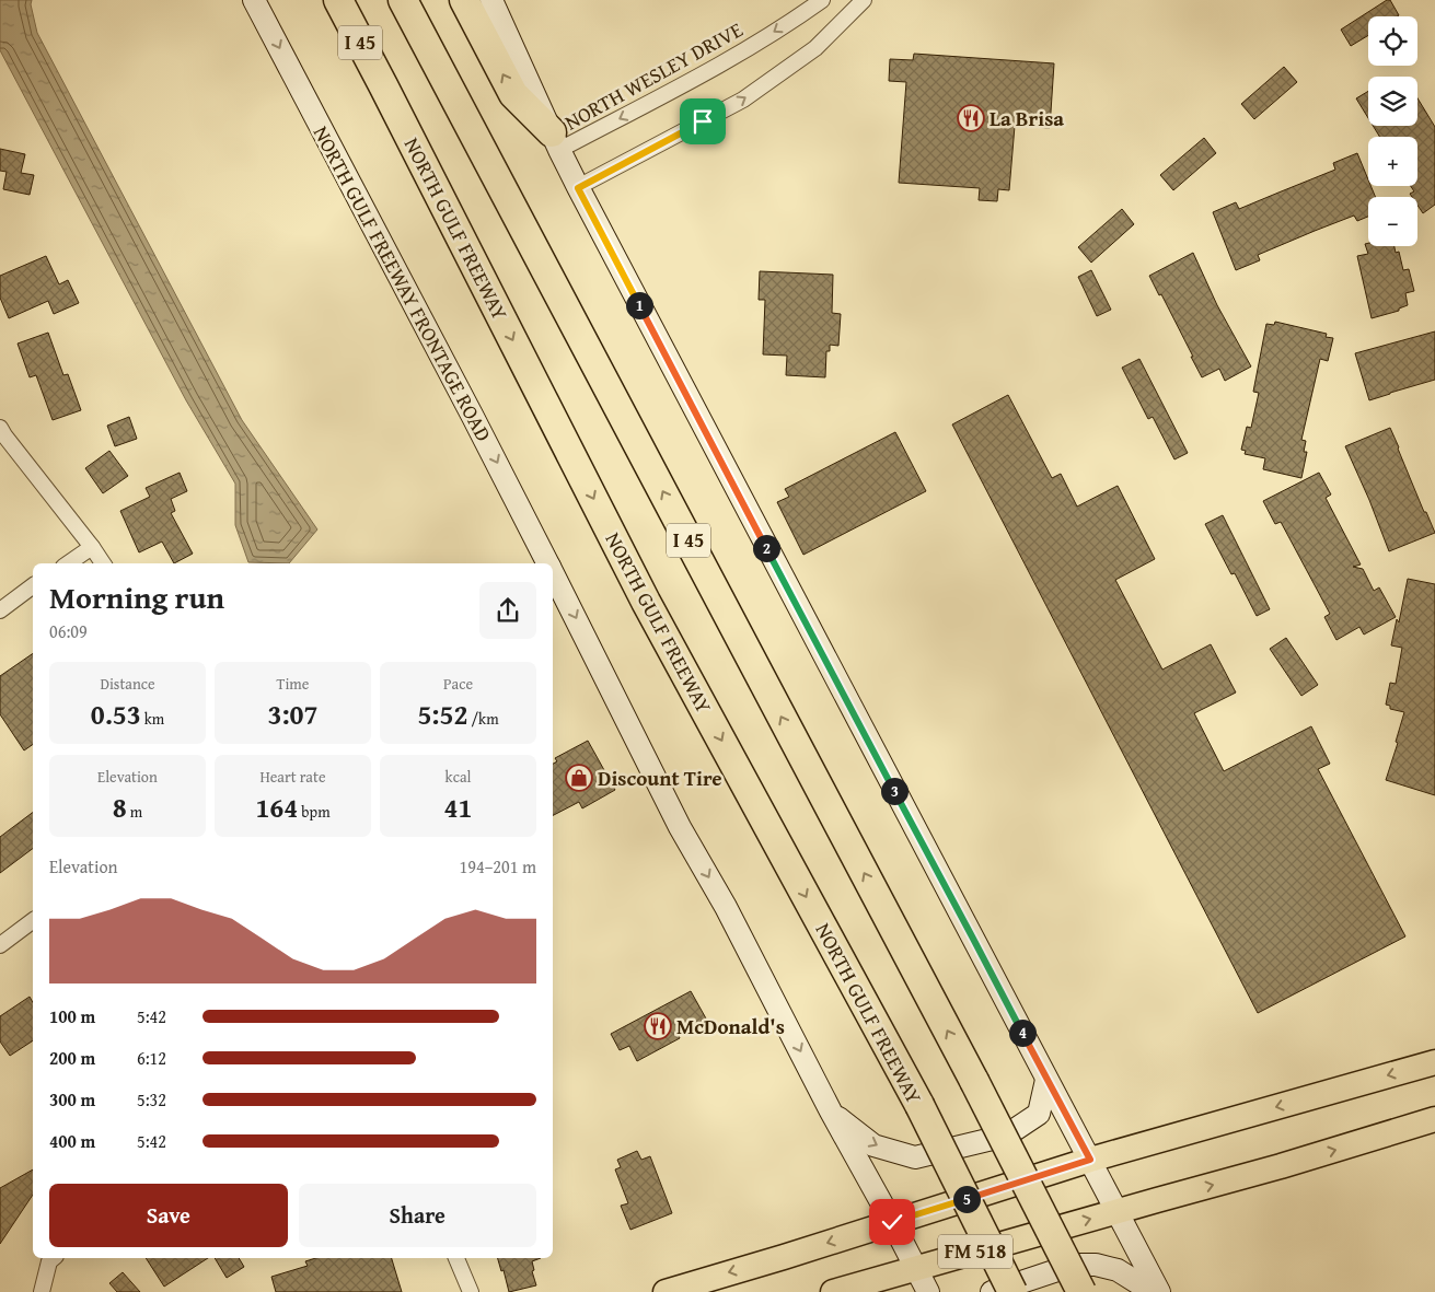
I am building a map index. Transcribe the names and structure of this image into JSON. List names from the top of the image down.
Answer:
{
  "streets": {
    "highway": ["I 45", "NORTH GULF FREEWAY"],
    "main road": ["NORTH GULF FREEWAY FRONTAGE ROAD", "FM 518"],
    "street": ["NORTH WESLEY DRIVE"]
  },
  "crossings": [
    ["NORTH GULF FREEWAY FRONTAGE ROAD", "FM 518"]
  ],
  "one_way": ["NORTH GULF FREEWAY FRONTAGE ROAD"],
  "places": {
    "restaurant": ["La Brisa", "McDonald's"],
    "shop": ["Discount Tire"]
  },
  "page": {
    "map_buttons": ["+", "−"],
    "pins": [
      "1",
      "2",
      "3",
      "4",
      "5"
    ],
    "heading": ["Morning run", "06:09"],
    "stats": [
      ["Distance", "0.53 km"],
      ["Time", "3:07"],
      ["Pace", "5:52 /km"],
      ["Elevation", "8 m"],
      ["Heart rate", "164 bpm"],
      ["kcal", "41"]
    ],
    "chart": ["Elevation", "194–201 m"],
    "list": [
      {
        "name": "100 m",
        "note": "5:42"
      },
      {
        "name": "200 m",
        "note": "6:12"
      },
      {
        "name": "300 m",
        "note": "5:32"
      },
      {
        "name": "400 m",
        "note": "5:42"
      }
    ],
    "buttons": ["Save", "Share"]
  }
}
